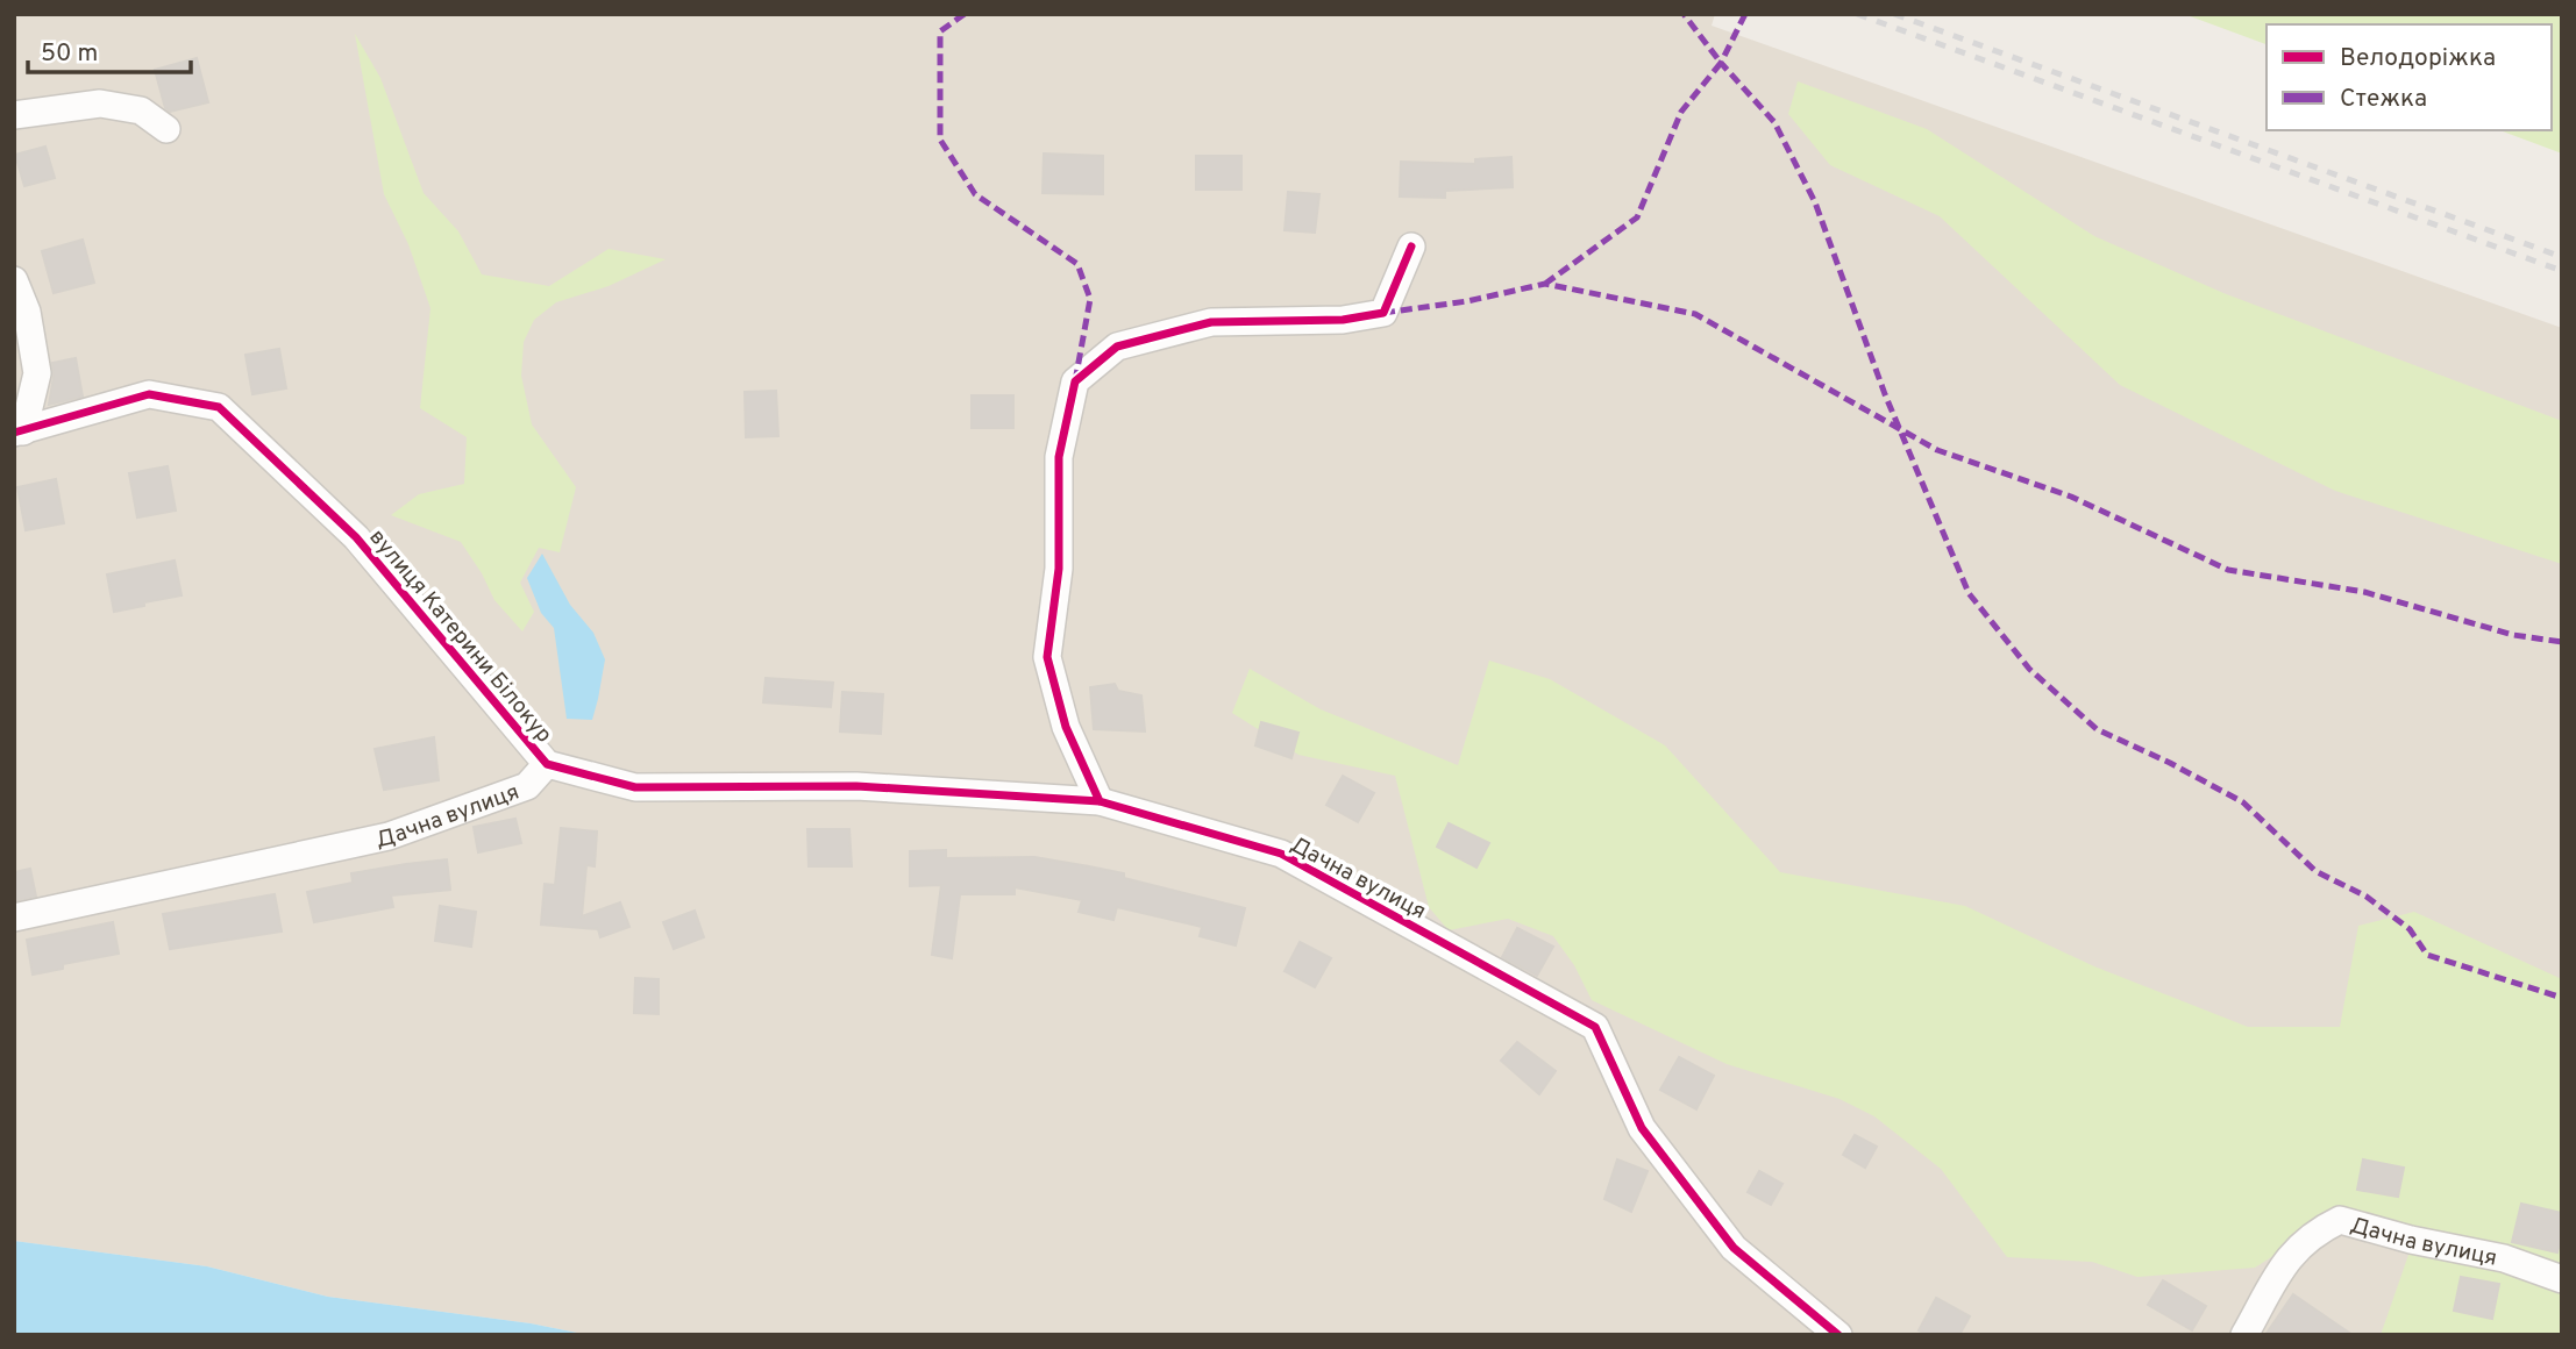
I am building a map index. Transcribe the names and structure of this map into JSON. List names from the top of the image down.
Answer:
{
  "streets": {
    "street": ["вулиця Катерини Білокур", "Дачна вулиця"]
  },
  "crossings": [
    ["вулиця Катерини Білокур", "Дачна вулиця"]
  ],
  "legend": ["Велодоріжка", "Стежка"],
  "scale_bar": "50 m"
}
